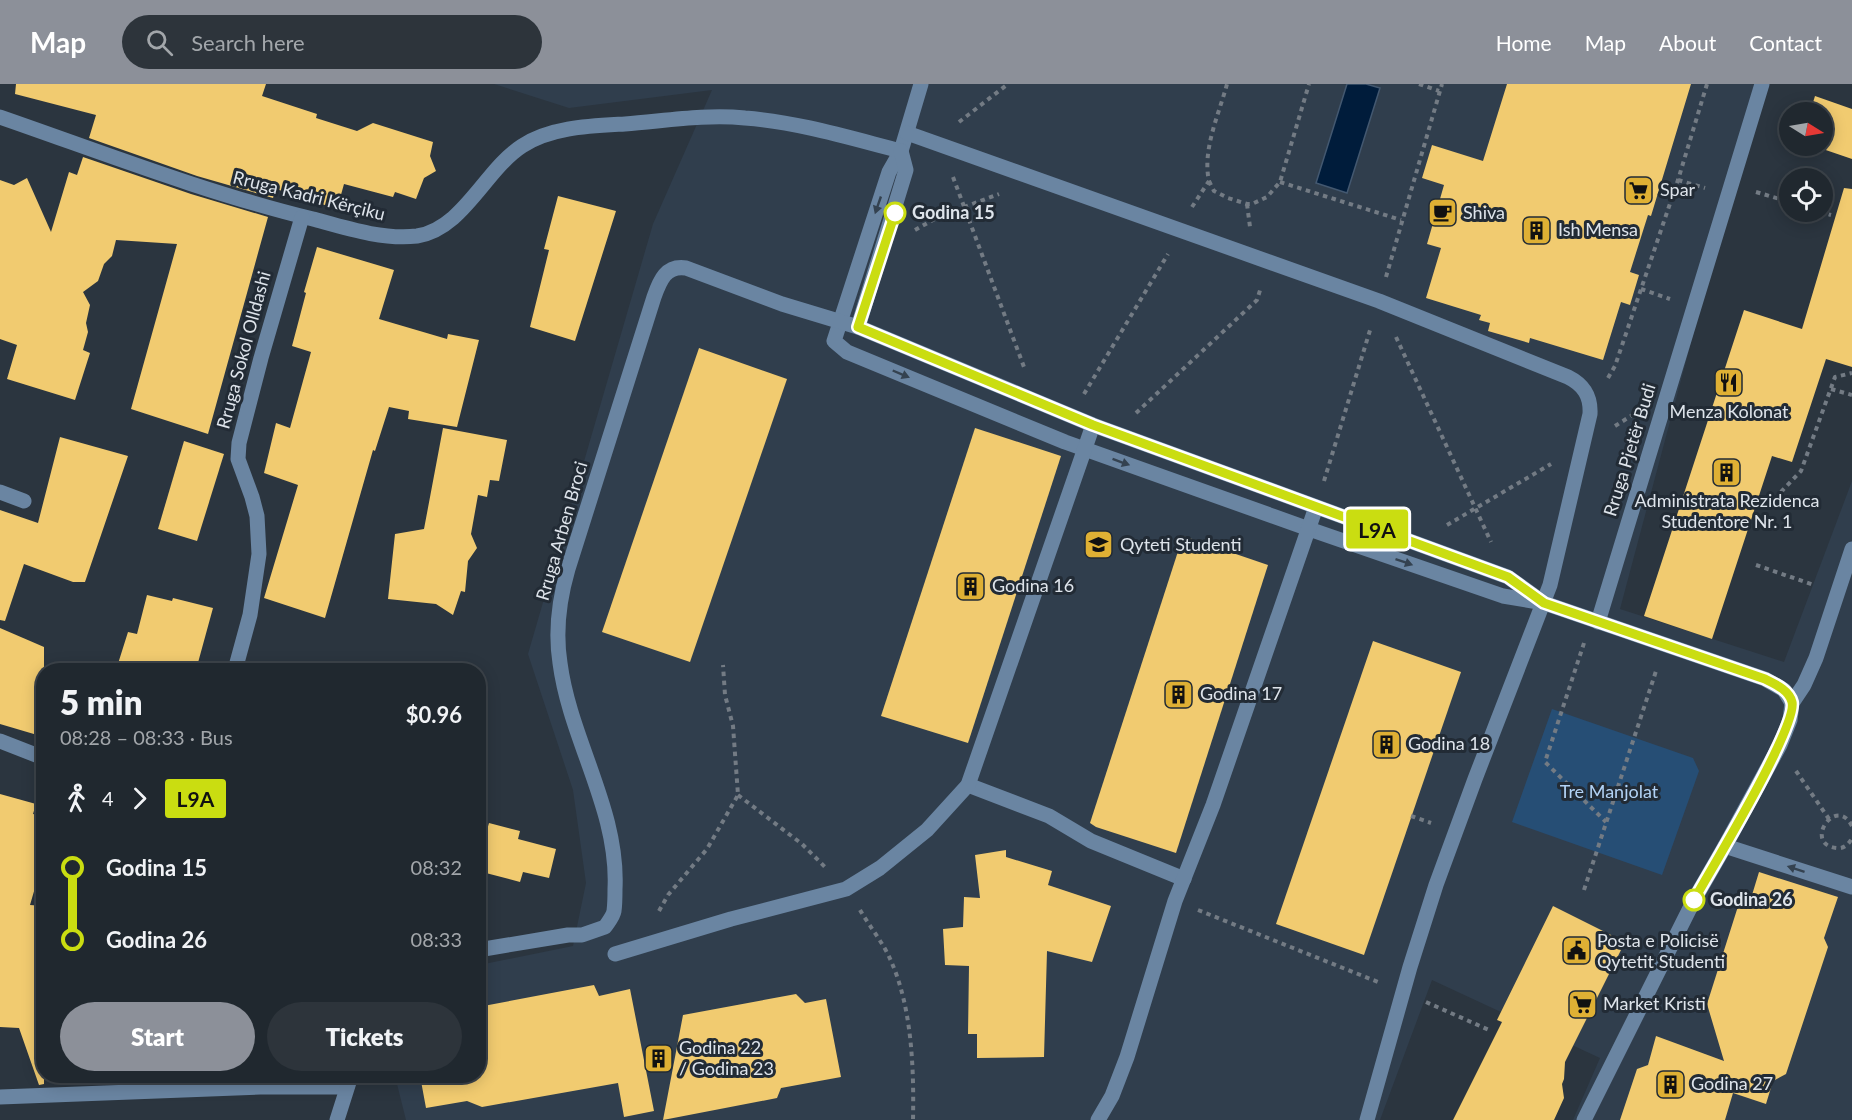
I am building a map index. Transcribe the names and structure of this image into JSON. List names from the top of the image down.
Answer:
{
  "streets": {
    "street": [
      "Rruga Kadri Kërçiku",
      "Rruga Sokol Olldashi",
      "Rruga Pjetër Budi",
      "Rruga Arben Broci"
    ]
  },
  "crossings": [
    ["Rruga Kadri Kërçiku", "Rruga Sokol Olldashi"]
  ],
  "parks": ["Tre Manjolat"],
  "places": {
    "supermarket": ["Spar", "Market Kristi"],
    "other": ["Godina 15", "Godina 26"],
    "cafe": ["Shiva"],
    "building": [
      "Ish Mensa",
      "Administrata Rezidenca Studentore Nr. 1",
      "Godina 16",
      "Godina 17",
      "Godina 18",
      "Godina 22 / Godina 23",
      "Godina 27"
    ],
    "restaurant": ["Menza Kolonat"],
    "school or university": ["Qyteti Studenti"],
    "public building": ["Posta e Policisë Qytetit Studenti"]
  },
  "lines": ["bus line L9A"],
  "north": "right",
  "page": {
    "header": "Map",
    "search": "Search here",
    "nav": [
      "Home",
      "Map",
      "About",
      "Contact"
    ],
    "on_map": "L9A",
    "heading": ["5 min", "08:28 – 08:33 · Bus", "$0.96"],
    "legs": ["4", "L9A"],
    "list": [
      {
        "name": "Godina 15",
        "value": "08:32"
      },
      {
        "name": "Godina 26",
        "value": "08:33"
      }
    ],
    "buttons": ["Start", "Tickets"]
  }
}
